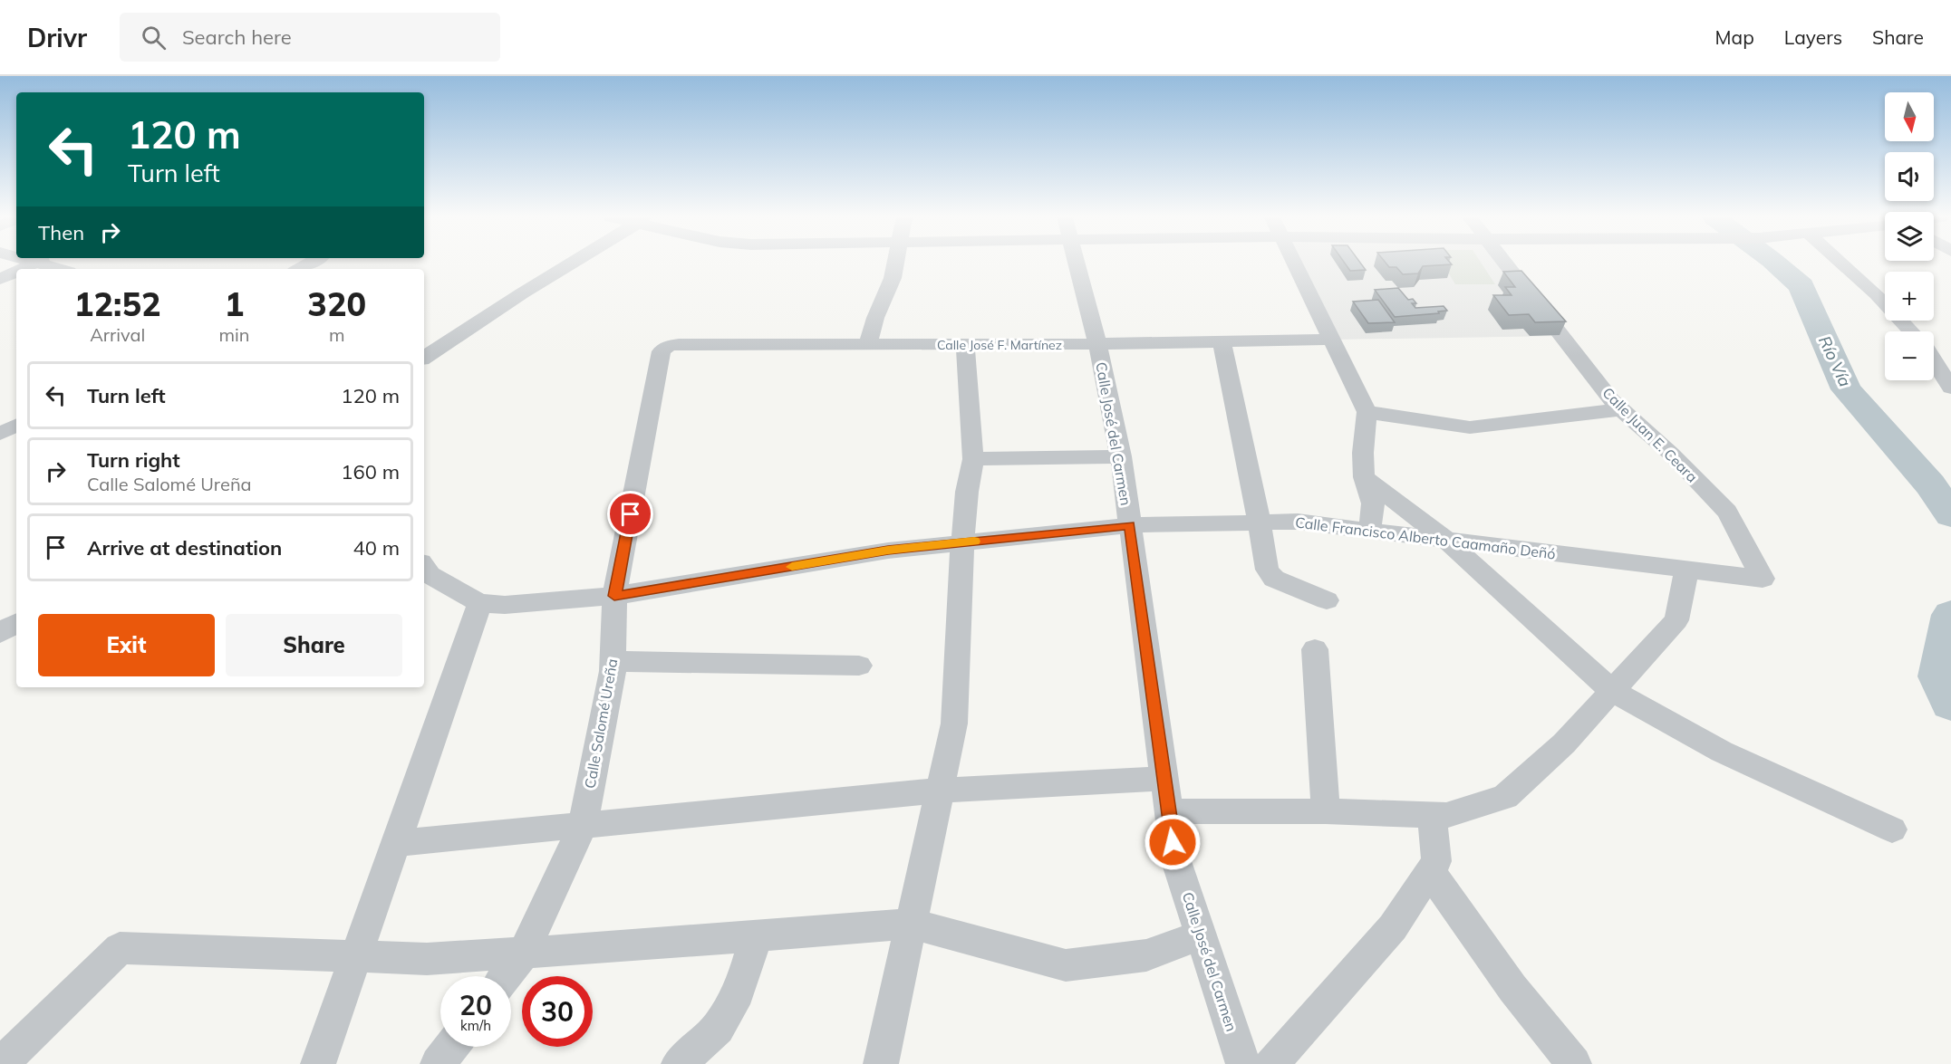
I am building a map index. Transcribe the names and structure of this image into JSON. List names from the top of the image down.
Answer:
{
  "streets": {
    "street": [
      "Calle José F. Martínez",
      "Calle José del Carmen",
      "Calle Juan E. Ceara",
      "Calle Francisco Alberto Caamaño Deñó",
      "Calle Salomé Ureña"
    ]
  },
  "crossings": [
    ["Calle José F. Martínez", "Calle José del Carmen"],
    ["Calle José F. Martínez", "Calle Salomé Ureña"],
    ["Calle José del Carmen", "Calle Francisco Alberto Caamaño Deñó"],
    ["Calle Juan E. Ceara", "Calle Francisco Alberto Caamaño Deñó"],
    ["Calle Francisco Alberto Caamaño Deñó", "Calle Salomé Ureña"]
  ],
  "water": ["Río Vía"],
  "north": "bottom",
  "page": {
    "header": "Drivr",
    "search": "Search here",
    "nav": ["Map", "Layers", "Share"],
    "map_buttons": ["+", "−"],
    "turn": ["120 m", "Turn left"],
    "then": "Then",
    "eta": [
      "12:52",
      "Arrival",
      "1",
      "min",
      "320",
      "m"
    ],
    "list": [
      {
        "name": "Turn left",
        "value": "120 m"
      },
      {
        "name": "Turn right",
        "note": "Calle Salomé Ureña",
        "value": "160 m"
      },
      {
        "name": "Arrive at destination",
        "value": "40 m"
      }
    ],
    "buttons": ["Exit", "Share"],
    "speed": "20 km/h",
    "limit": "30"
  }
}
